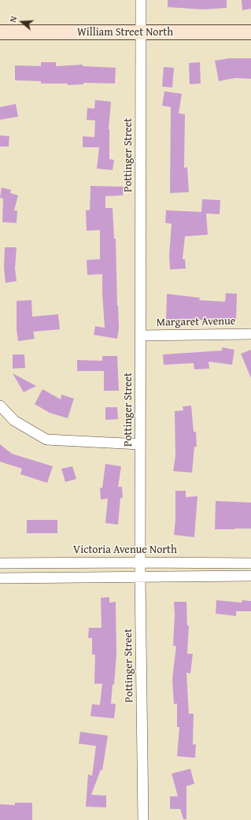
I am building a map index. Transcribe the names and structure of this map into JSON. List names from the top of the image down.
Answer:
{
  "streets": {
    "street": [
      "William Street North",
      "Pottinger Street",
      "Margaret Avenue",
      "Victoria Avenue North"
    ]
  },
  "crossings": [
    ["William Street North", "Pottinger Street"],
    ["Pottinger Street", "Margaret Avenue"],
    ["Pottinger Street", "Victoria Avenue North"]
  ],
  "north": "left"
}
